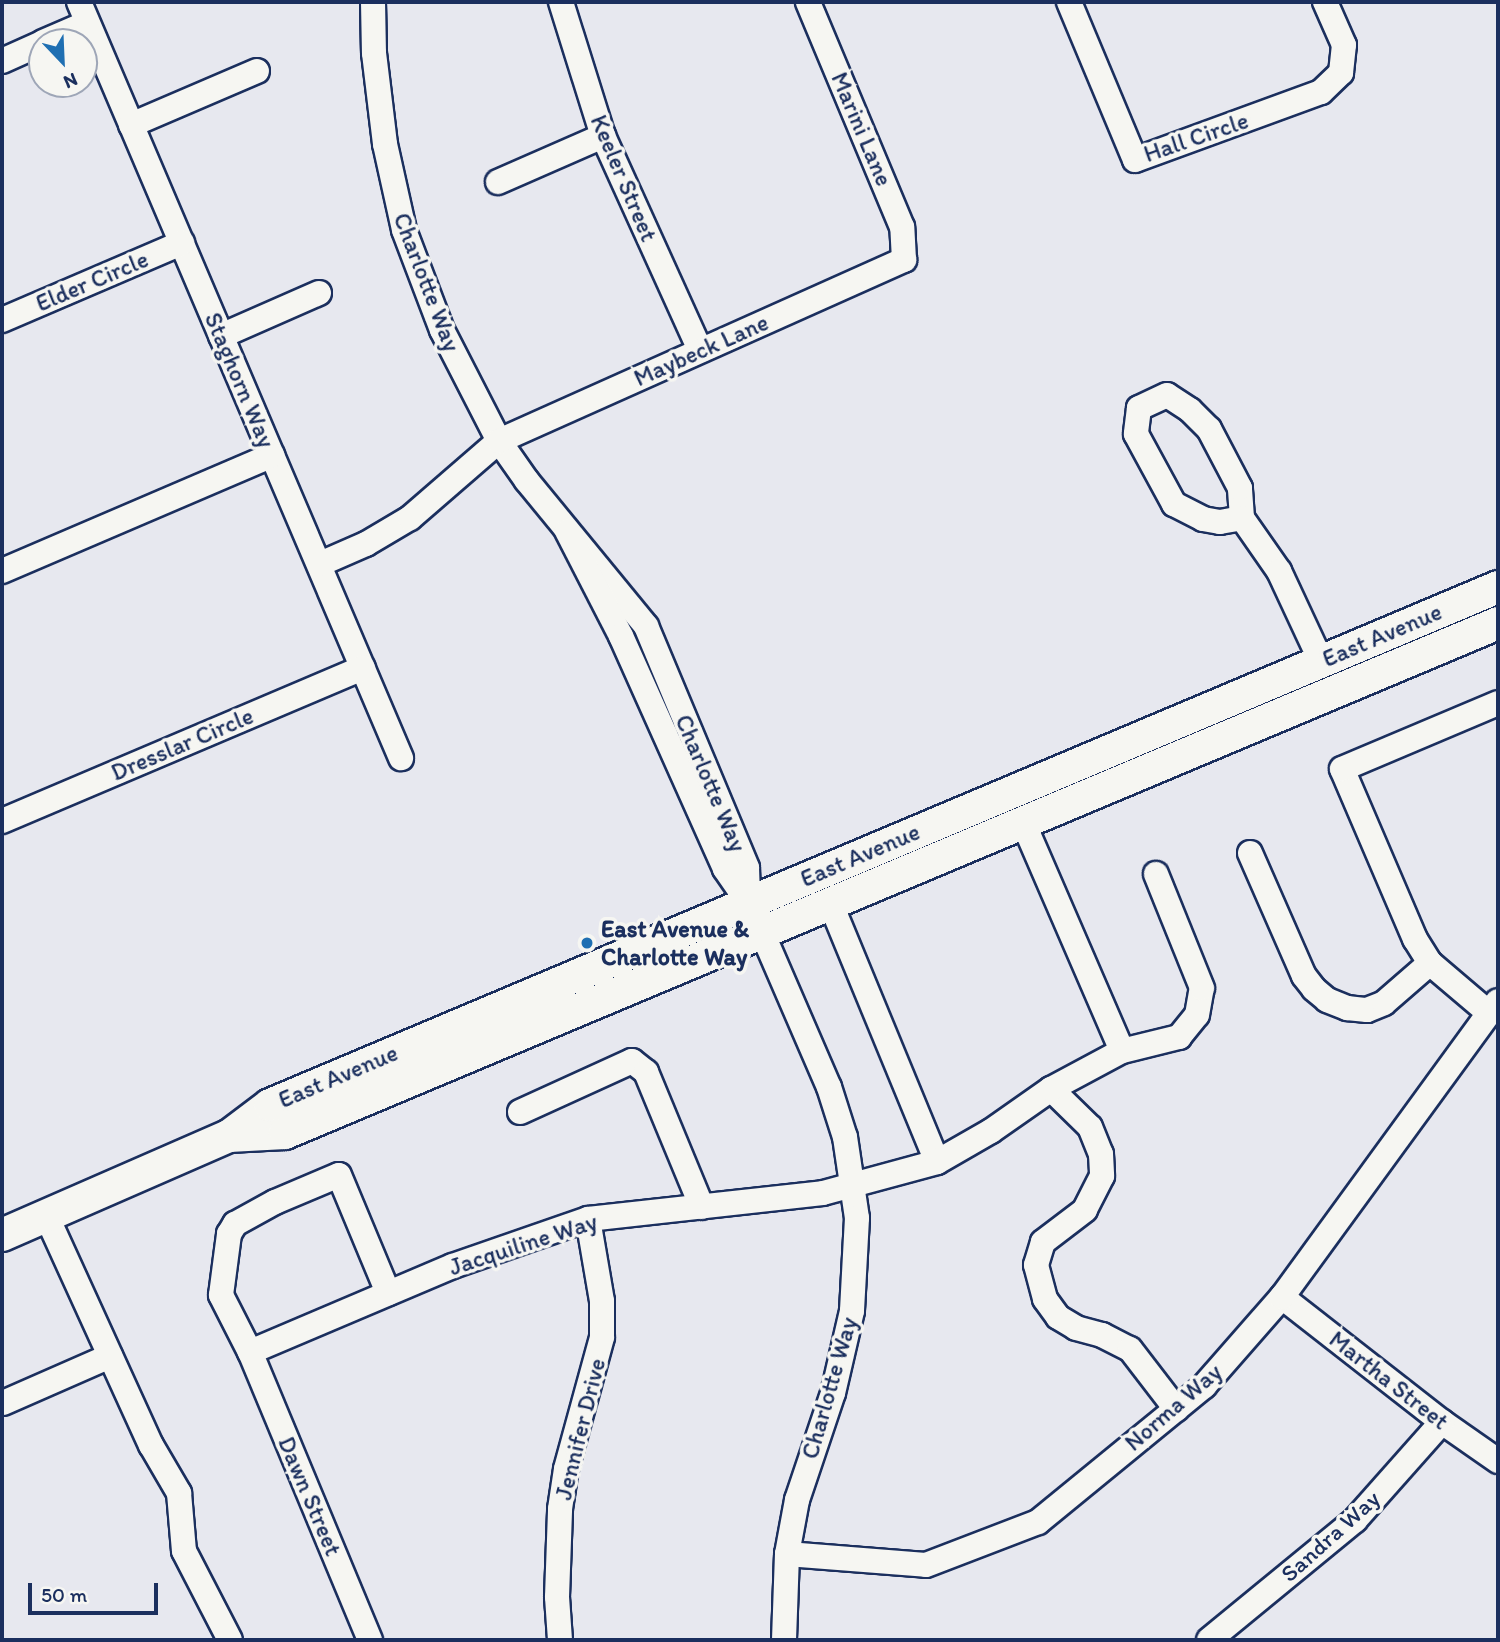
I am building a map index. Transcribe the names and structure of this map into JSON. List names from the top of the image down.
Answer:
{
  "streets": {
    "main road": ["East Avenue"],
    "street": [
      "Marini Lane",
      "Hall Circle",
      "Keeler Street",
      "Elder Circle",
      "Charlotte Way",
      "Maybeck Lane",
      "Staghorn Way",
      "Dresslar Circle",
      "Jacquiline Way",
      "Martha Street",
      "Norma Way",
      "Jennifer Drive",
      "Dawn Street",
      "Sandra Way"
    ]
  },
  "crossings": [
    ["Marini Lane", "Maybeck Lane"],
    ["Keeler Street", "Maybeck Lane"],
    ["Elder Circle", "Staghorn Way"],
    ["Charlotte Way", "Maybeck Lane"],
    ["Charlotte Way", "East Avenue"],
    ["Charlotte Way", "Jacquiline Way"],
    ["Charlotte Way", "Norma Way"],
    ["Maybeck Lane", "Staghorn Way"],
    ["Staghorn Way", "Dresslar Circle"],
    ["Jacquiline Way", "Jennifer Drive"],
    ["Jacquiline Way", "Dawn Street"],
    ["Martha Street", "Norma Way"],
    ["Martha Street", "Sandra Way"]
  ],
  "places": ["East Avenue & Charlotte Way"],
  "scale_bar": "50 m",
  "north": "bottom right"
}
